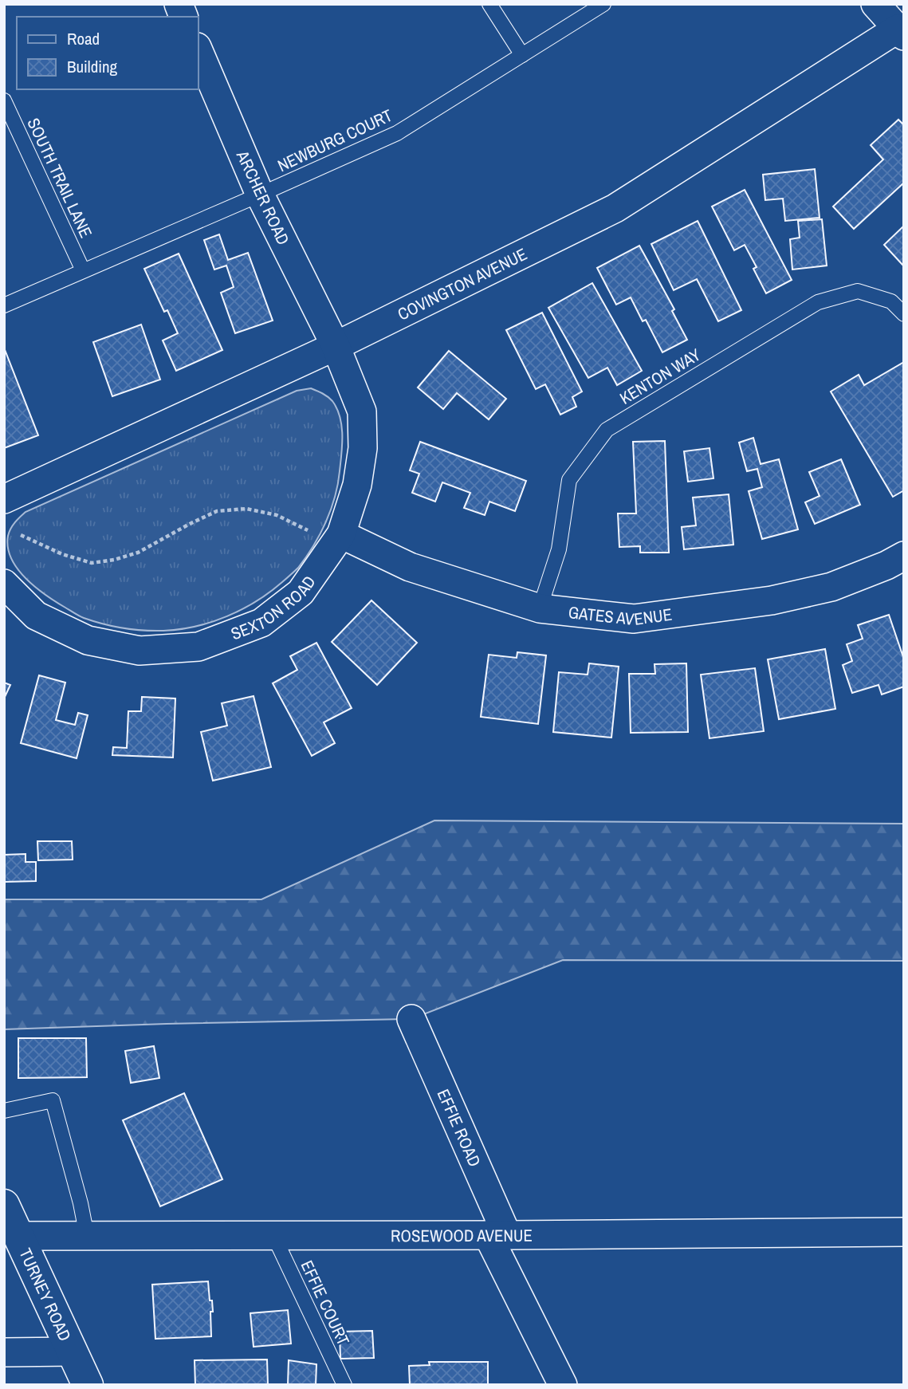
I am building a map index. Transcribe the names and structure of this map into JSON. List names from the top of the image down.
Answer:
{
  "streets": {
    "main road": ["TURNEY ROAD"],
    "street": [
      "ARCHER ROAD",
      "COVINGTON AVENUE",
      "SEXTON ROAD",
      "GATES AVENUE",
      "EFFIE ROAD",
      "ROSEWOOD AVENUE"
    ],
    "lane": [
      "NEWBURG COURT",
      "SOUTH TRAIL LANE",
      "KENTON WAY",
      "EFFIE COURT"
    ]
  },
  "crossings": [
    ["NEWBURG COURT", "SOUTH TRAIL LANE"],
    ["NEWBURG COURT", "ARCHER ROAD"],
    ["ARCHER ROAD", "COVINGTON AVENUE"],
    ["ARCHER ROAD", "SEXTON ROAD"],
    ["COVINGTON AVENUE", "SEXTON ROAD"],
    ["KENTON WAY", "GATES AVENUE"],
    ["SEXTON ROAD", "GATES AVENUE"],
    ["EFFIE ROAD", "ROSEWOOD AVENUE"],
    ["ROSEWOOD AVENUE", "TURNEY ROAD"],
    ["ROSEWOOD AVENUE", "EFFIE COURT"]
  ],
  "legend": ["Road", "Building"]
}
